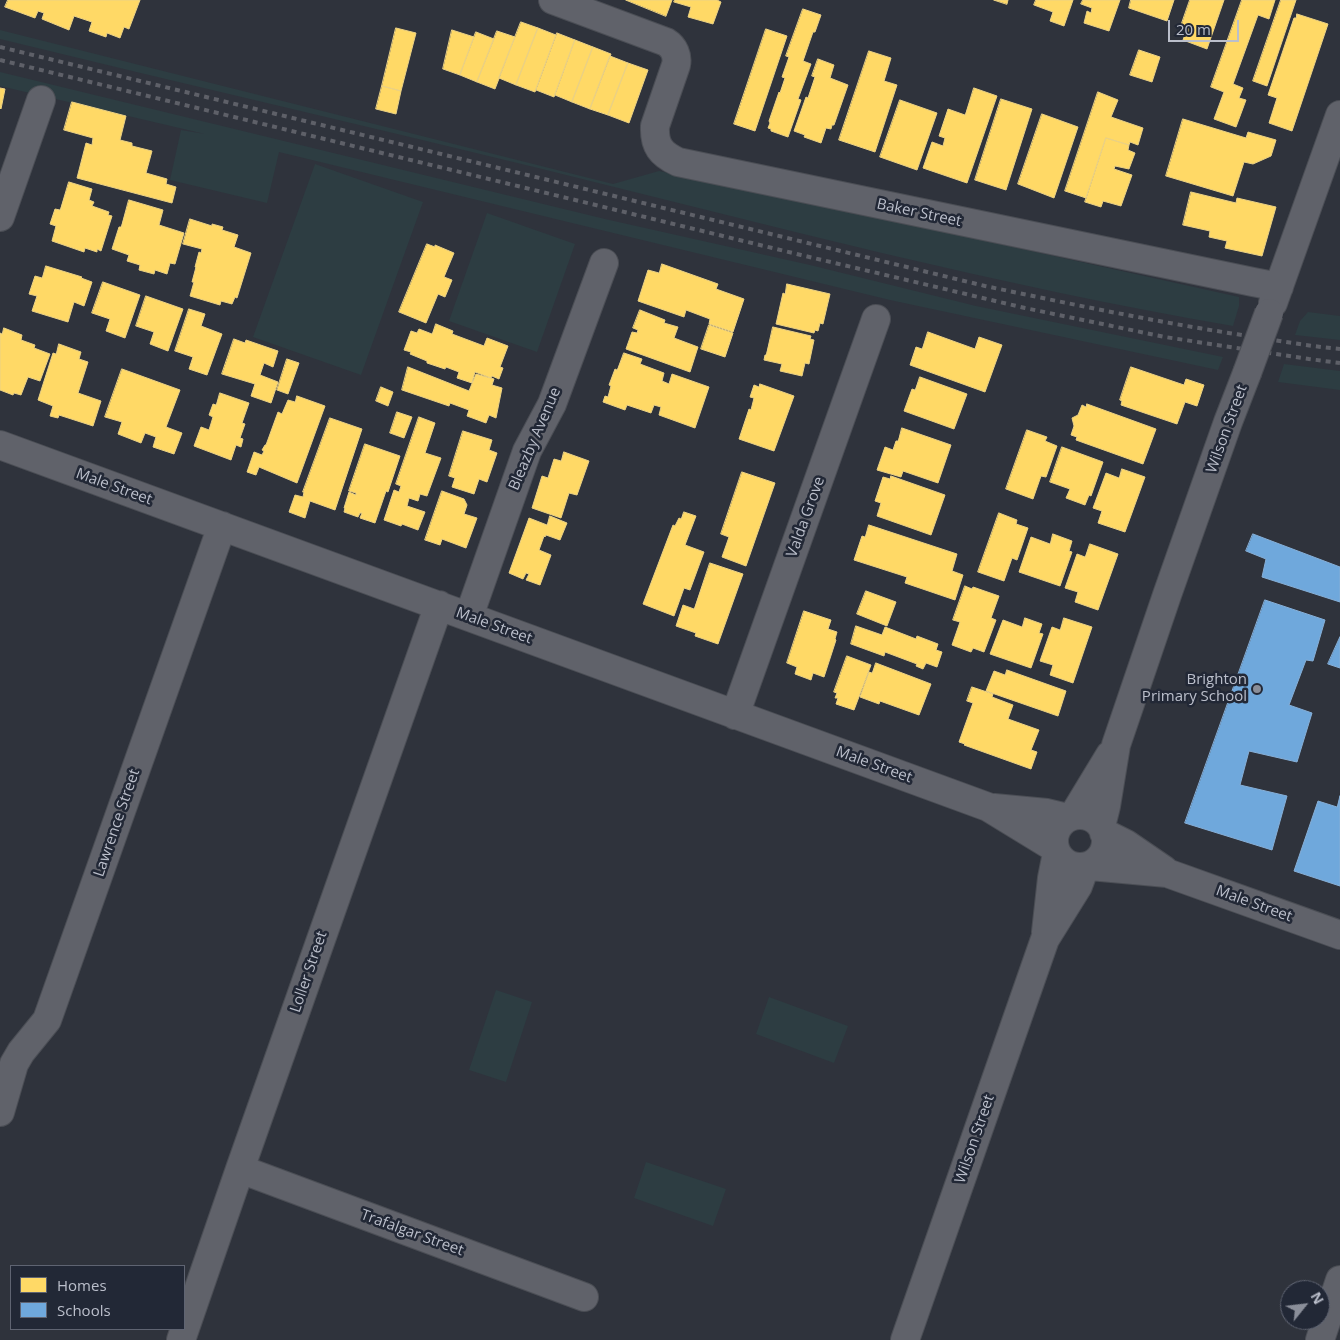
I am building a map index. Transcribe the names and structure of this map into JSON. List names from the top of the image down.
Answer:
{
  "streets": {
    "street": [
      "Baker Street",
      "Wilson Street",
      "Bleazby Avenue",
      "Male Street",
      "Valda Grove",
      "Lawrence Street",
      "Loller Street",
      "Trafalgar Street"
    ]
  },
  "crossings": [
    ["Baker Street", "Wilson Street"],
    ["Wilson Street", "Male Street"],
    ["Bleazby Avenue", "Male Street"],
    ["Male Street", "Valda Grove"],
    ["Male Street", "Lawrence Street"],
    ["Male Street", "Loller Street"],
    ["Loller Street", "Trafalgar Street"]
  ],
  "places": ["Brighton Primary School"],
  "legend": ["Homes", "Schools"],
  "scale_bar": "20 m",
  "north": "top right"
}
